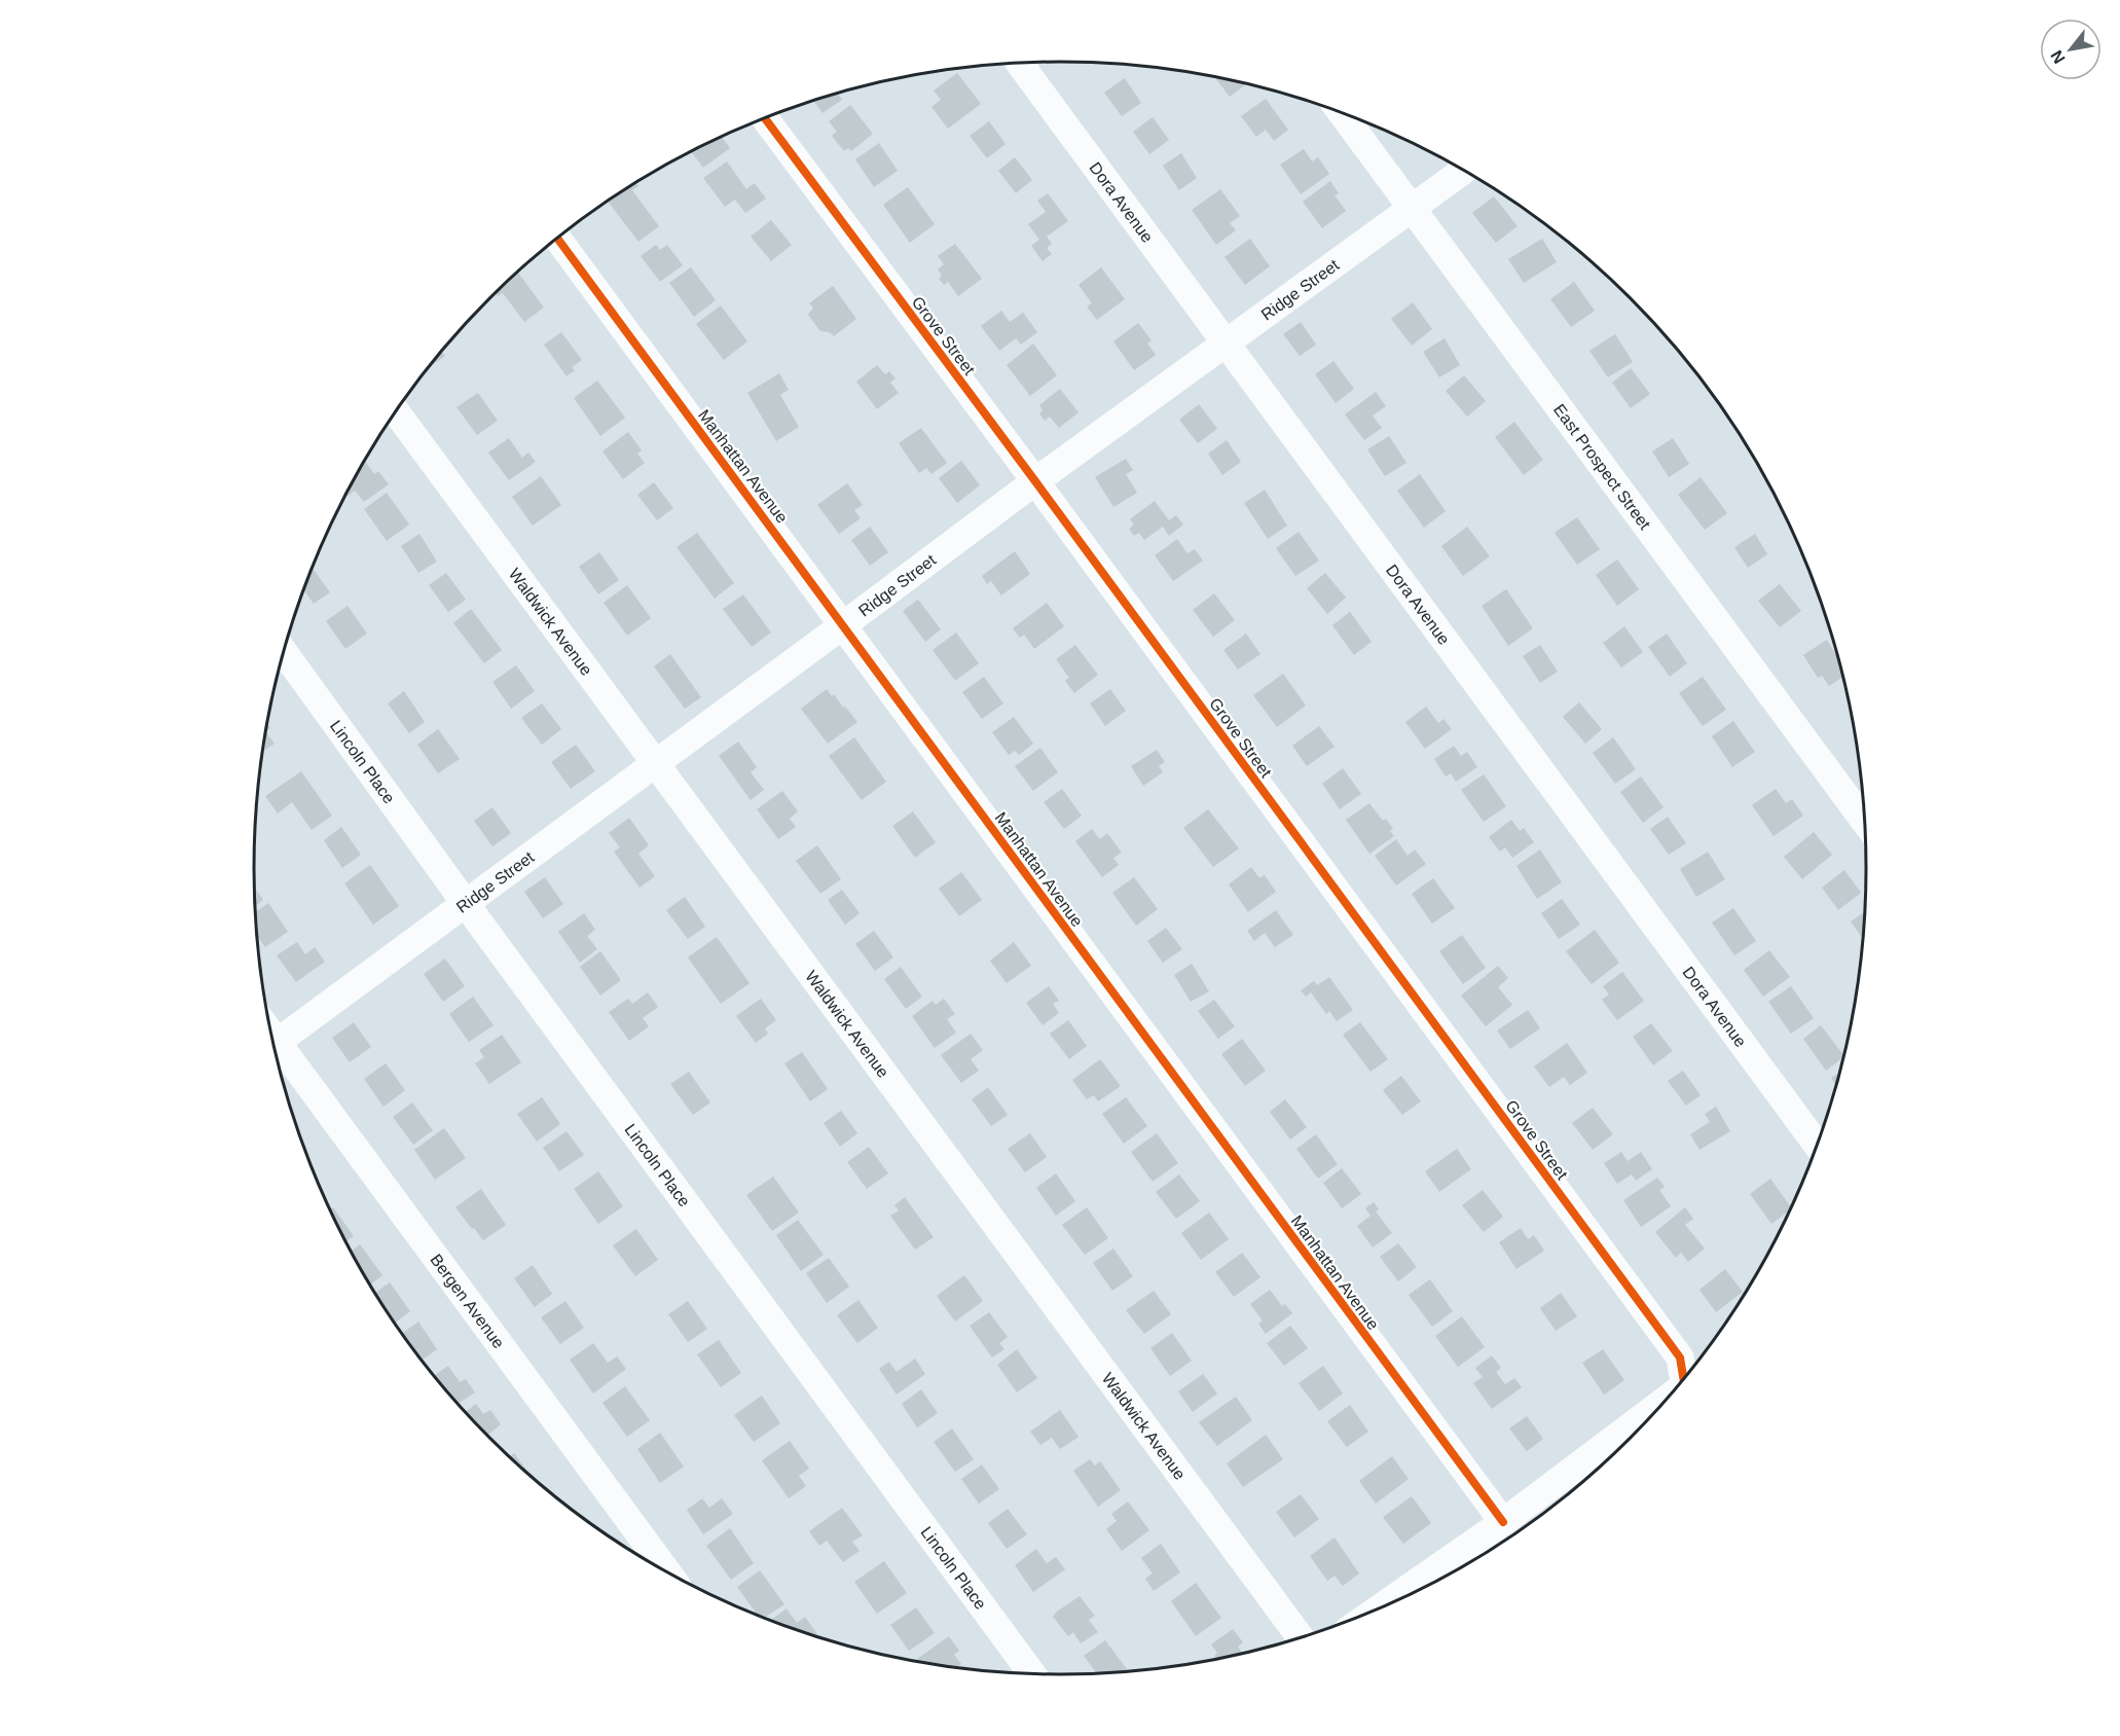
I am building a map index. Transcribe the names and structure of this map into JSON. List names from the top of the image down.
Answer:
{
  "streets": {
    "street": [
      "Dora Avenue",
      "Ridge Street",
      "Grove Street",
      "Manhattan Avenue",
      "East Prospect Street",
      "Waldwick Avenue",
      "Lincoln Place",
      "Bergen Avenue"
    ]
  },
  "crossings": [
    ["Dora Avenue", "Ridge Street"],
    ["Ridge Street", "Grove Street"],
    ["Ridge Street", "Manhattan Avenue"],
    ["Ridge Street", "East Prospect Street"],
    ["Ridge Street", "Waldwick Avenue"],
    ["Ridge Street", "Lincoln Place"]
  ],
  "north": "bottom left"
}
